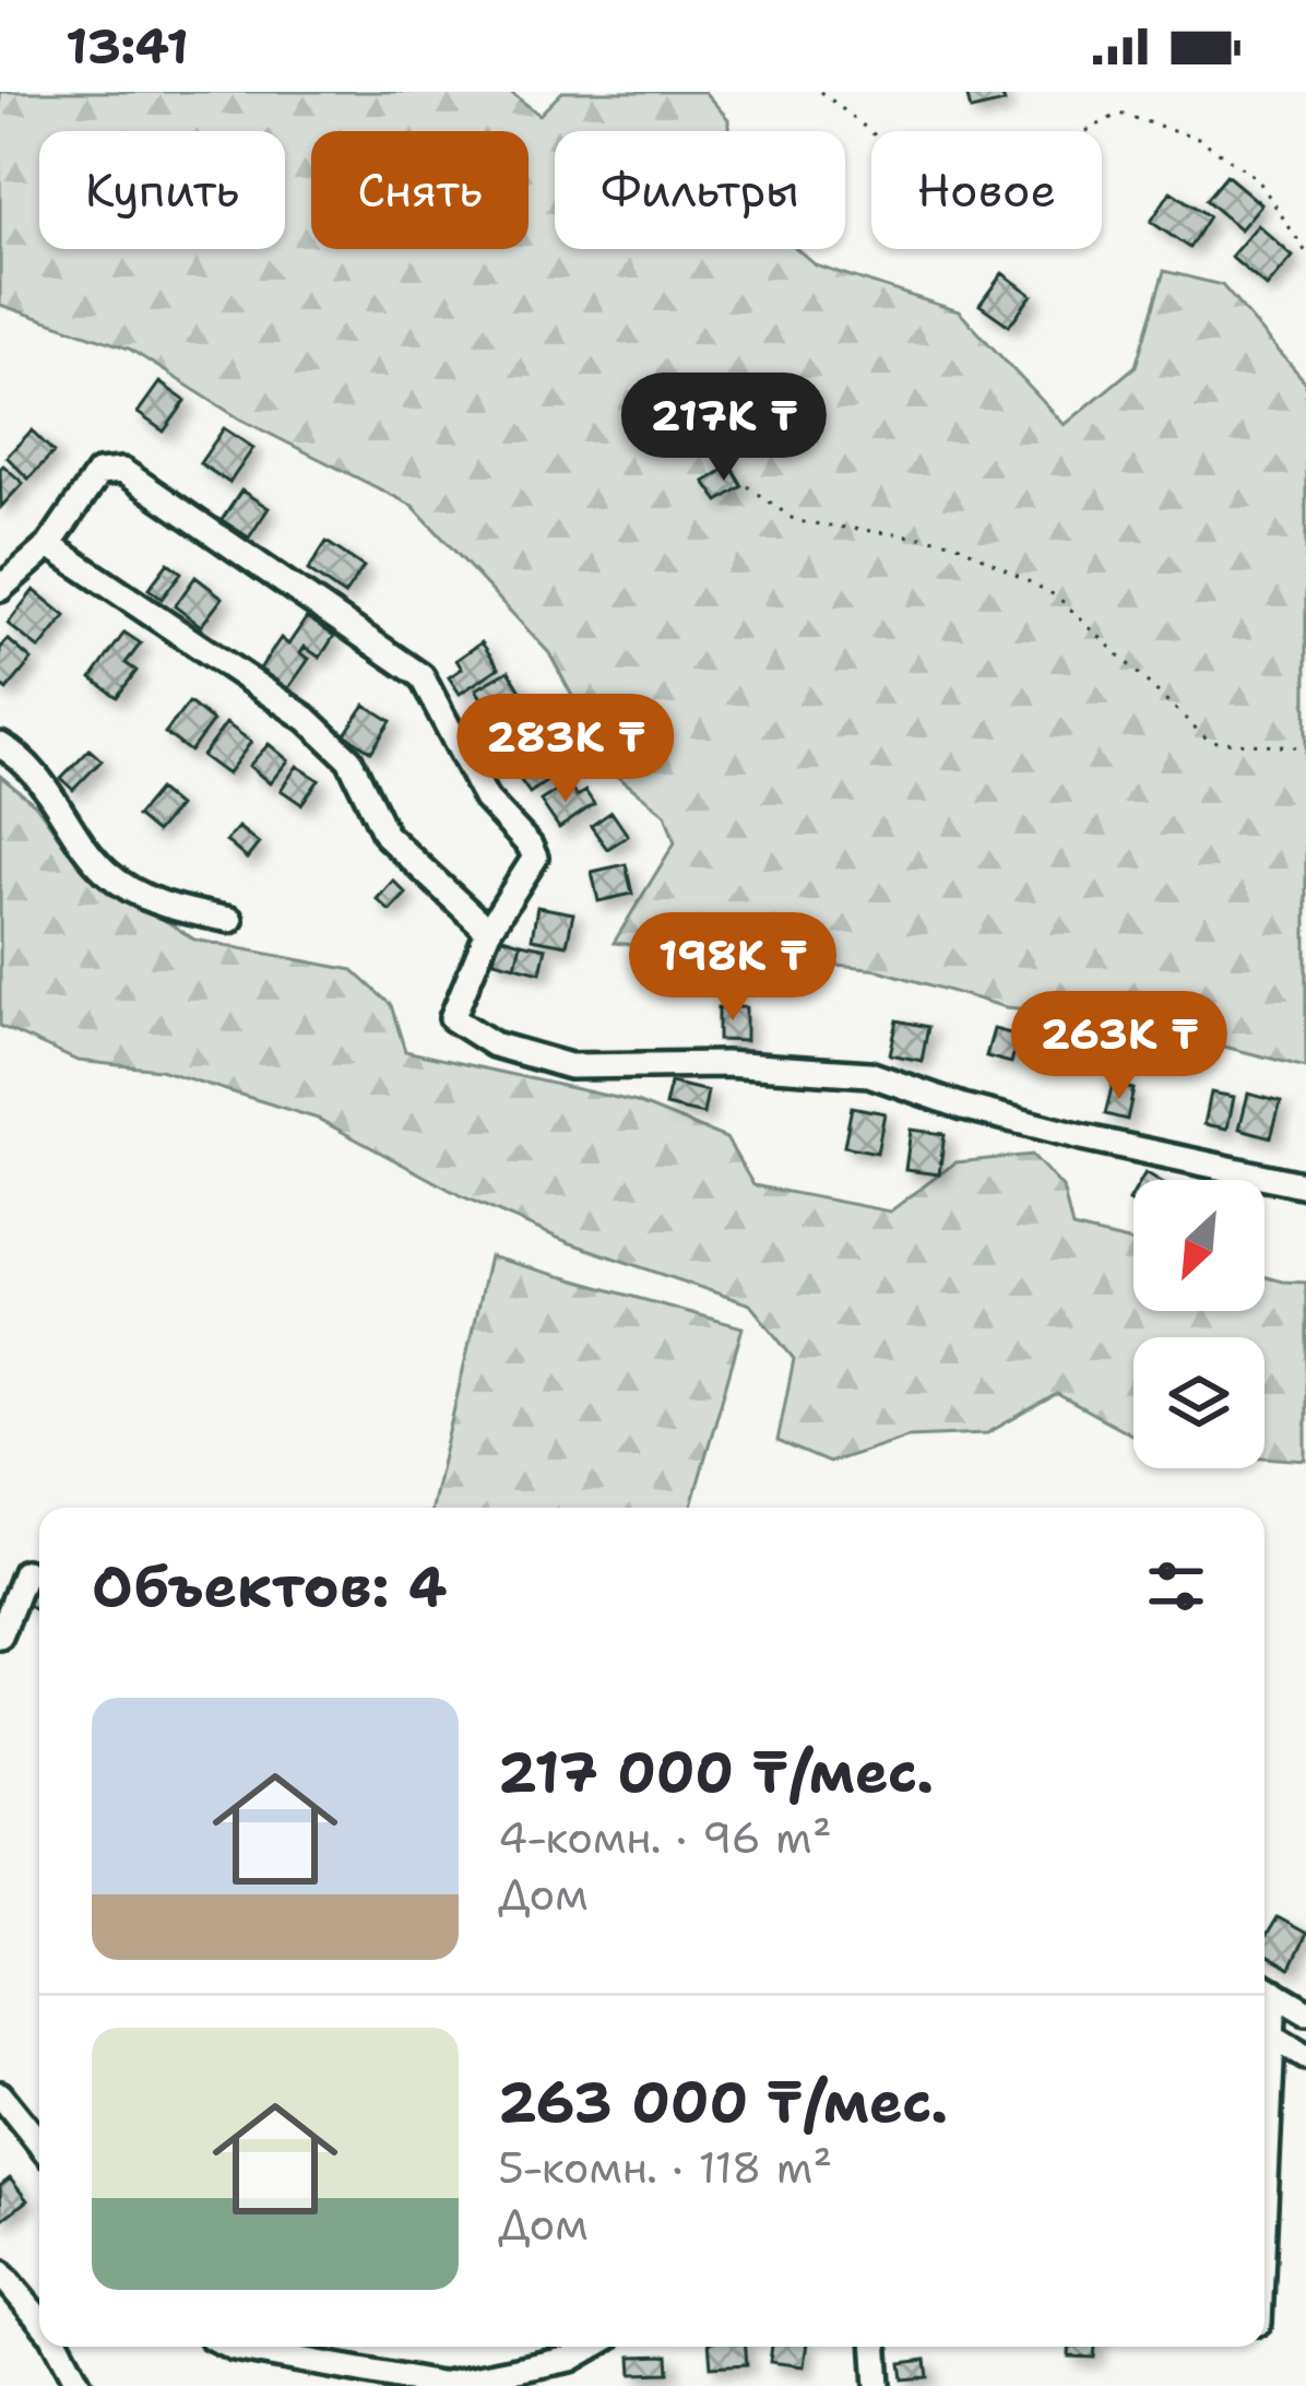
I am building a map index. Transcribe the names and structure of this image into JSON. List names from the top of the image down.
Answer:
{
  "north": "bottom left",
  "page": {
    "status": "13:41",
    "chip": [
      "Купить",
      "Снять",
      "Фильтры",
      "Новое"
    ],
    "price": [
      "217K ₸",
      "283K ₸",
      "198K ₸",
      "263K ₸"
    ],
    "heading": "Объектов: 4",
    "list": [
      {
        "name": "217 000 ₸/мес.",
        "note": "4-комн. · 96 m² · Дом"
      },
      {
        "name": "263 000 ₸/мес.",
        "note": "5-комн. · 118 m² · Дом"
      }
    ]
  }
}
